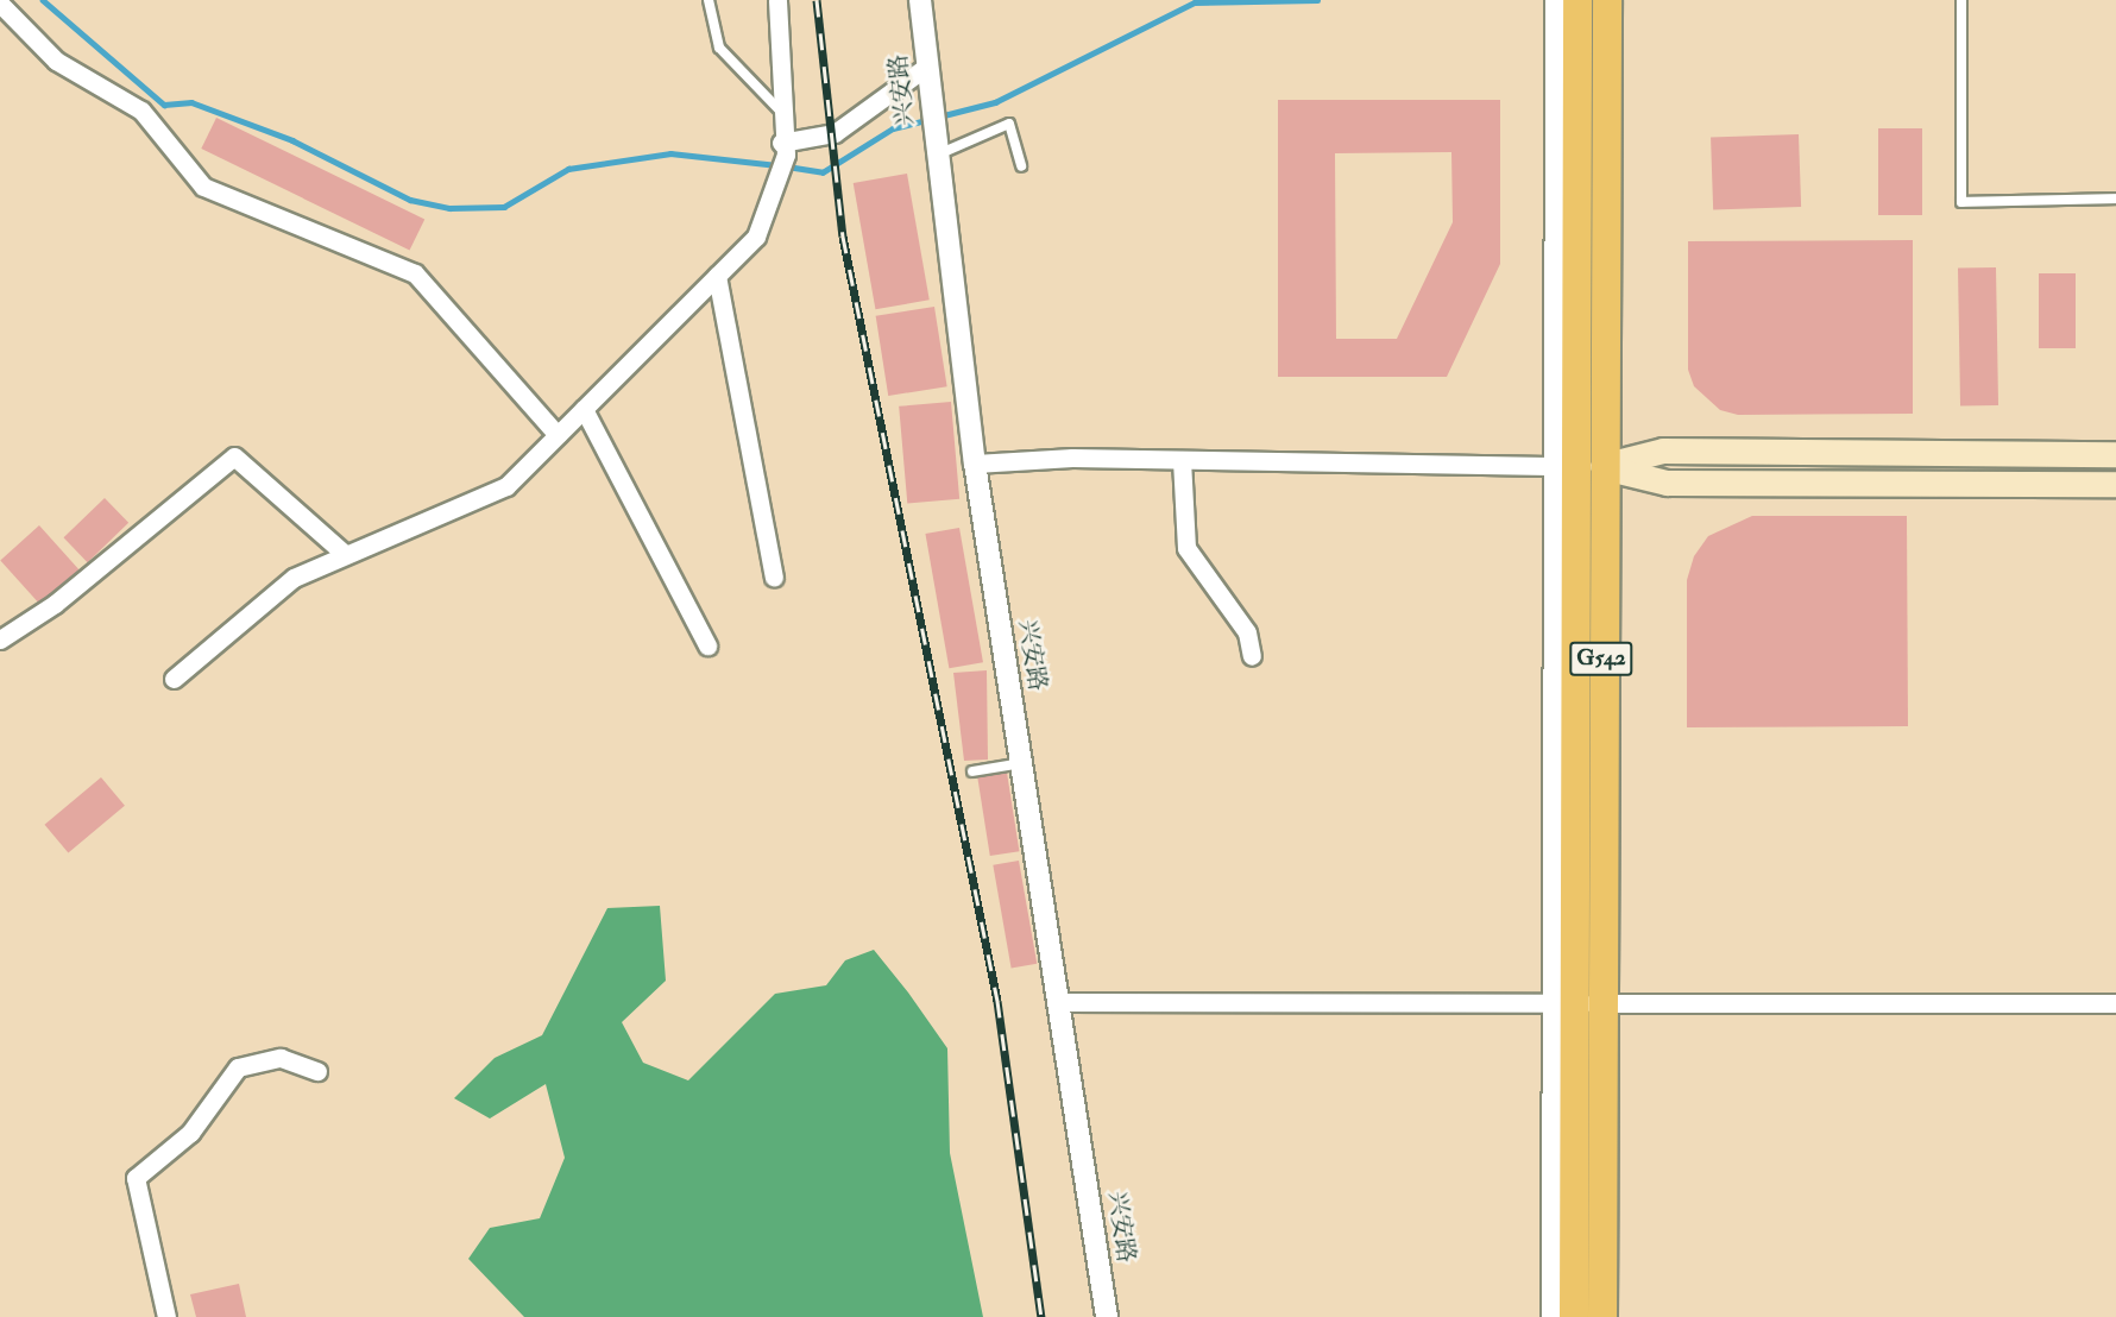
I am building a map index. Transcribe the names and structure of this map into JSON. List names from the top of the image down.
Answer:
{
  "streets": {
    "highway": ["G542"],
    "street": ["兴安路"]
  }
}
